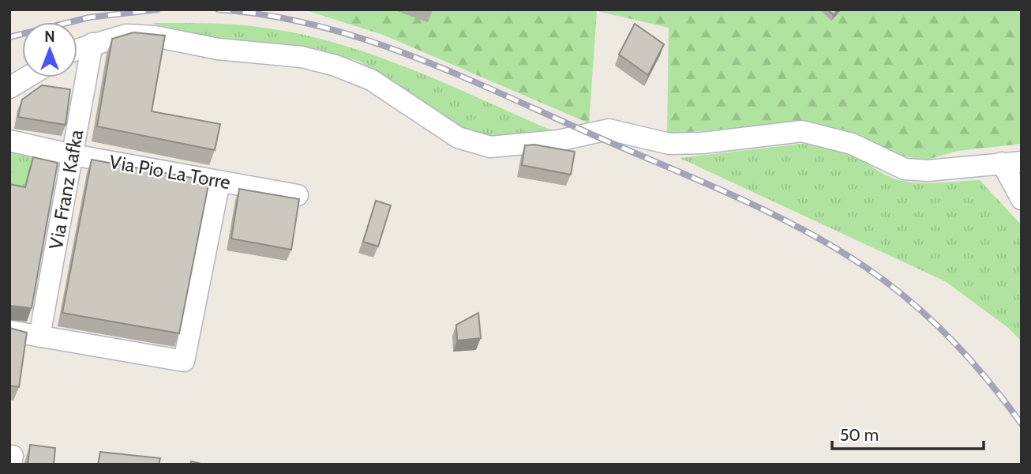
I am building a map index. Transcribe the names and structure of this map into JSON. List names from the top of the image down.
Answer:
{
  "streets": {
    "street": ["Via Pio La Torre", "Via Franz Kafka"]
  },
  "crossings": [
    ["Via Pio La Torre", "Via Franz Kafka"]
  ],
  "scale_bar": "50 m",
  "north": "top"
}
